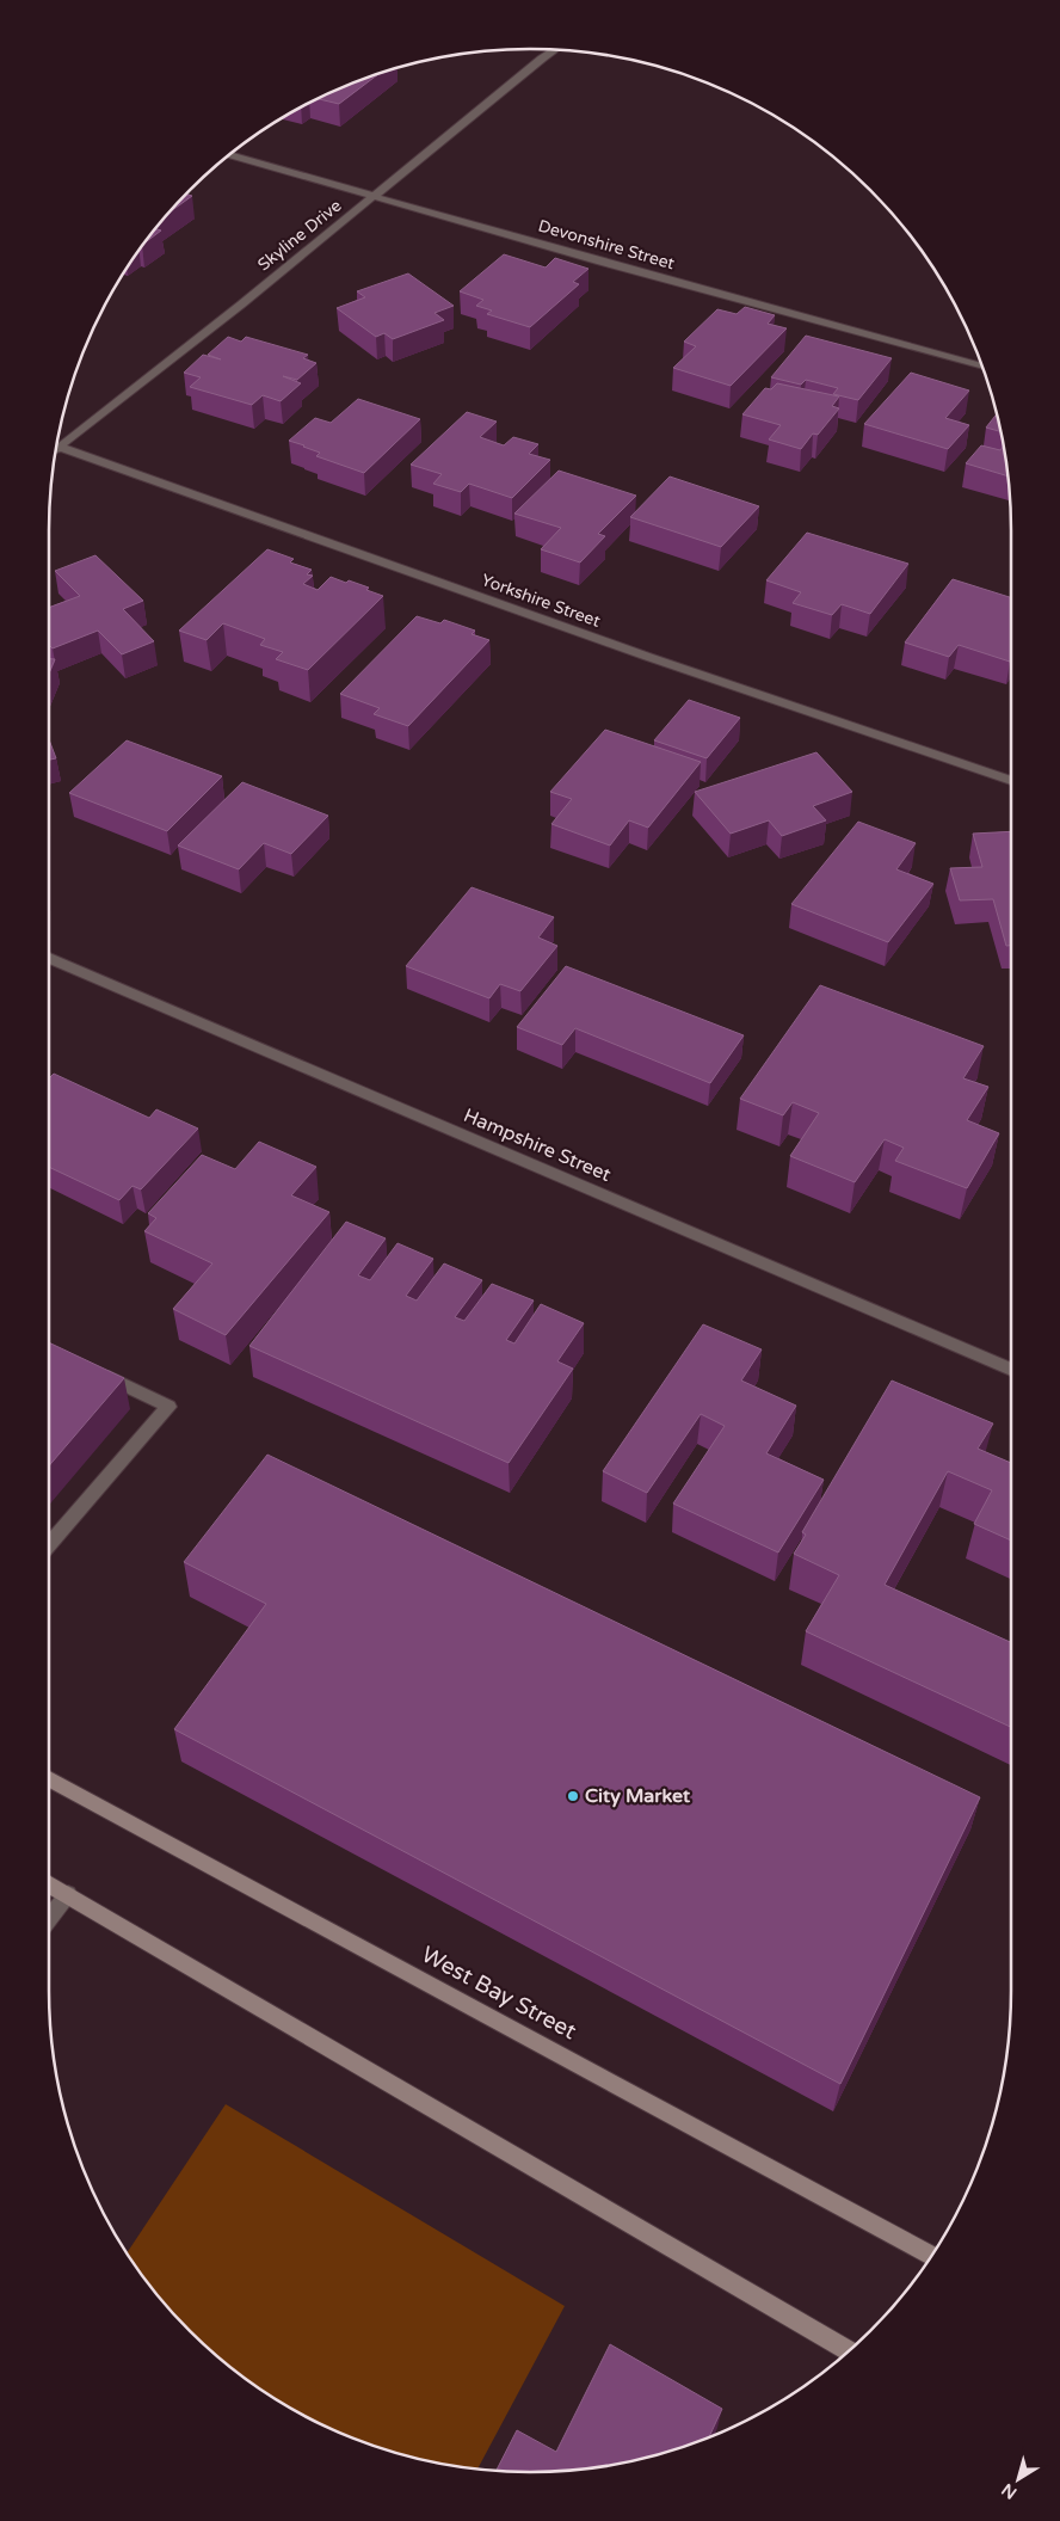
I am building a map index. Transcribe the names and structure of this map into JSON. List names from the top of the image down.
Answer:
{
  "streets": {
    "main road": ["West Bay Street"],
    "street": [
      "Skyline Drive",
      "Devonshire Street",
      "Yorkshire Street",
      "Hampshire Street"
    ]
  },
  "crossings": [
    ["Skyline Drive", "Devonshire Street"]
  ],
  "places": ["City Market"],
  "north": "bottom left"
}
